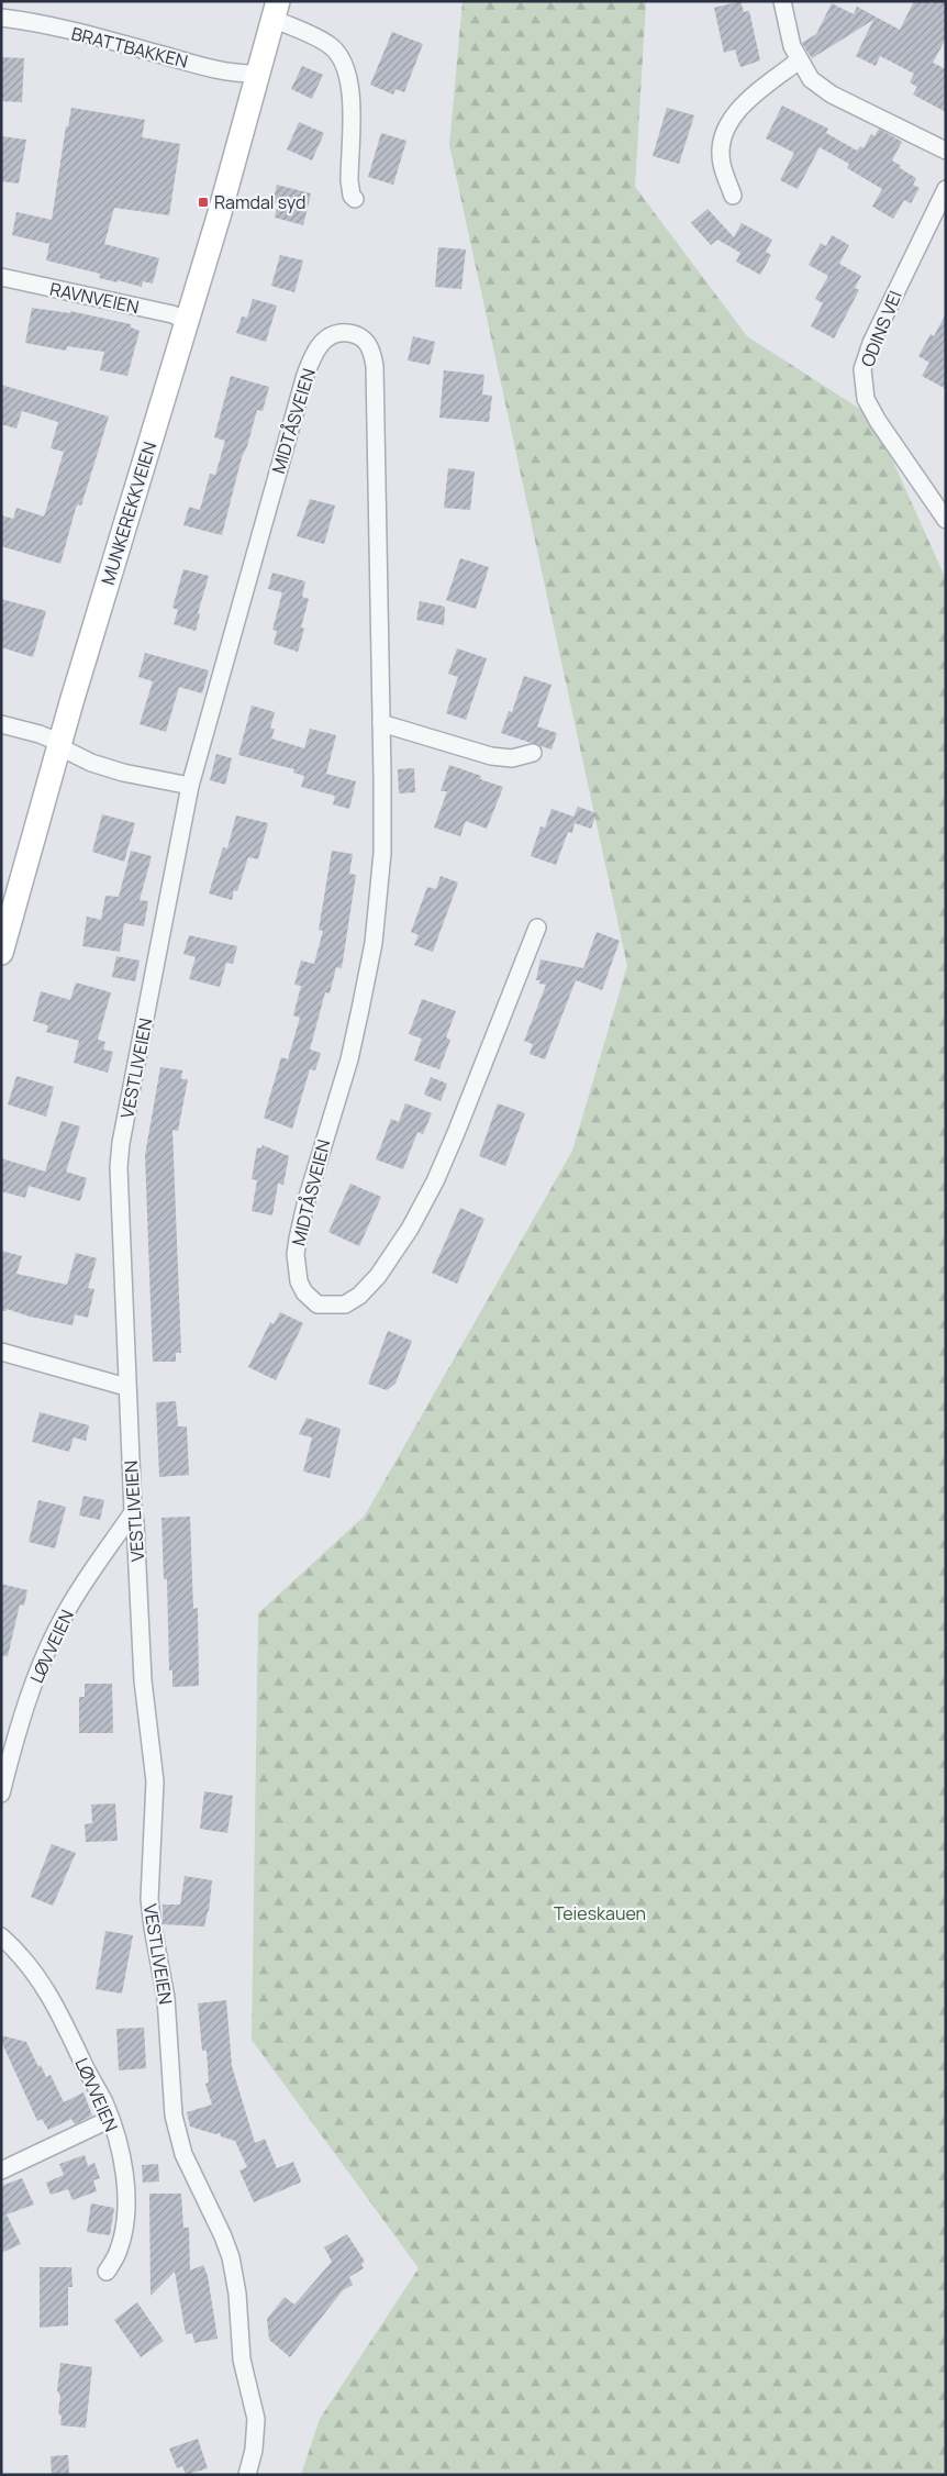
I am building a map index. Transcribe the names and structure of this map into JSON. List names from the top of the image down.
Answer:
{
  "streets": {
    "main road": ["MUNKEREKKVEIEN"],
    "street": [
      "BRATTBAKKEN",
      "RAVNVEIEN",
      "ODINS VEI",
      "MIDTÅSVEIEN",
      "VESTLIVEIEN",
      "LØVVEIEN"
    ]
  },
  "crossings": [
    ["BRATTBAKKEN", "MUNKEREKKVEIEN"],
    ["RAVNVEIEN", "MUNKEREKKVEIEN"],
    ["MIDTÅSVEIEN", "VESTLIVEIEN"],
    ["VESTLIVEIEN", "LØVVEIEN"]
  ],
  "parks": ["Teieskauen"],
  "places": {
    "transit": ["Ramdal syd"]
  }
}
